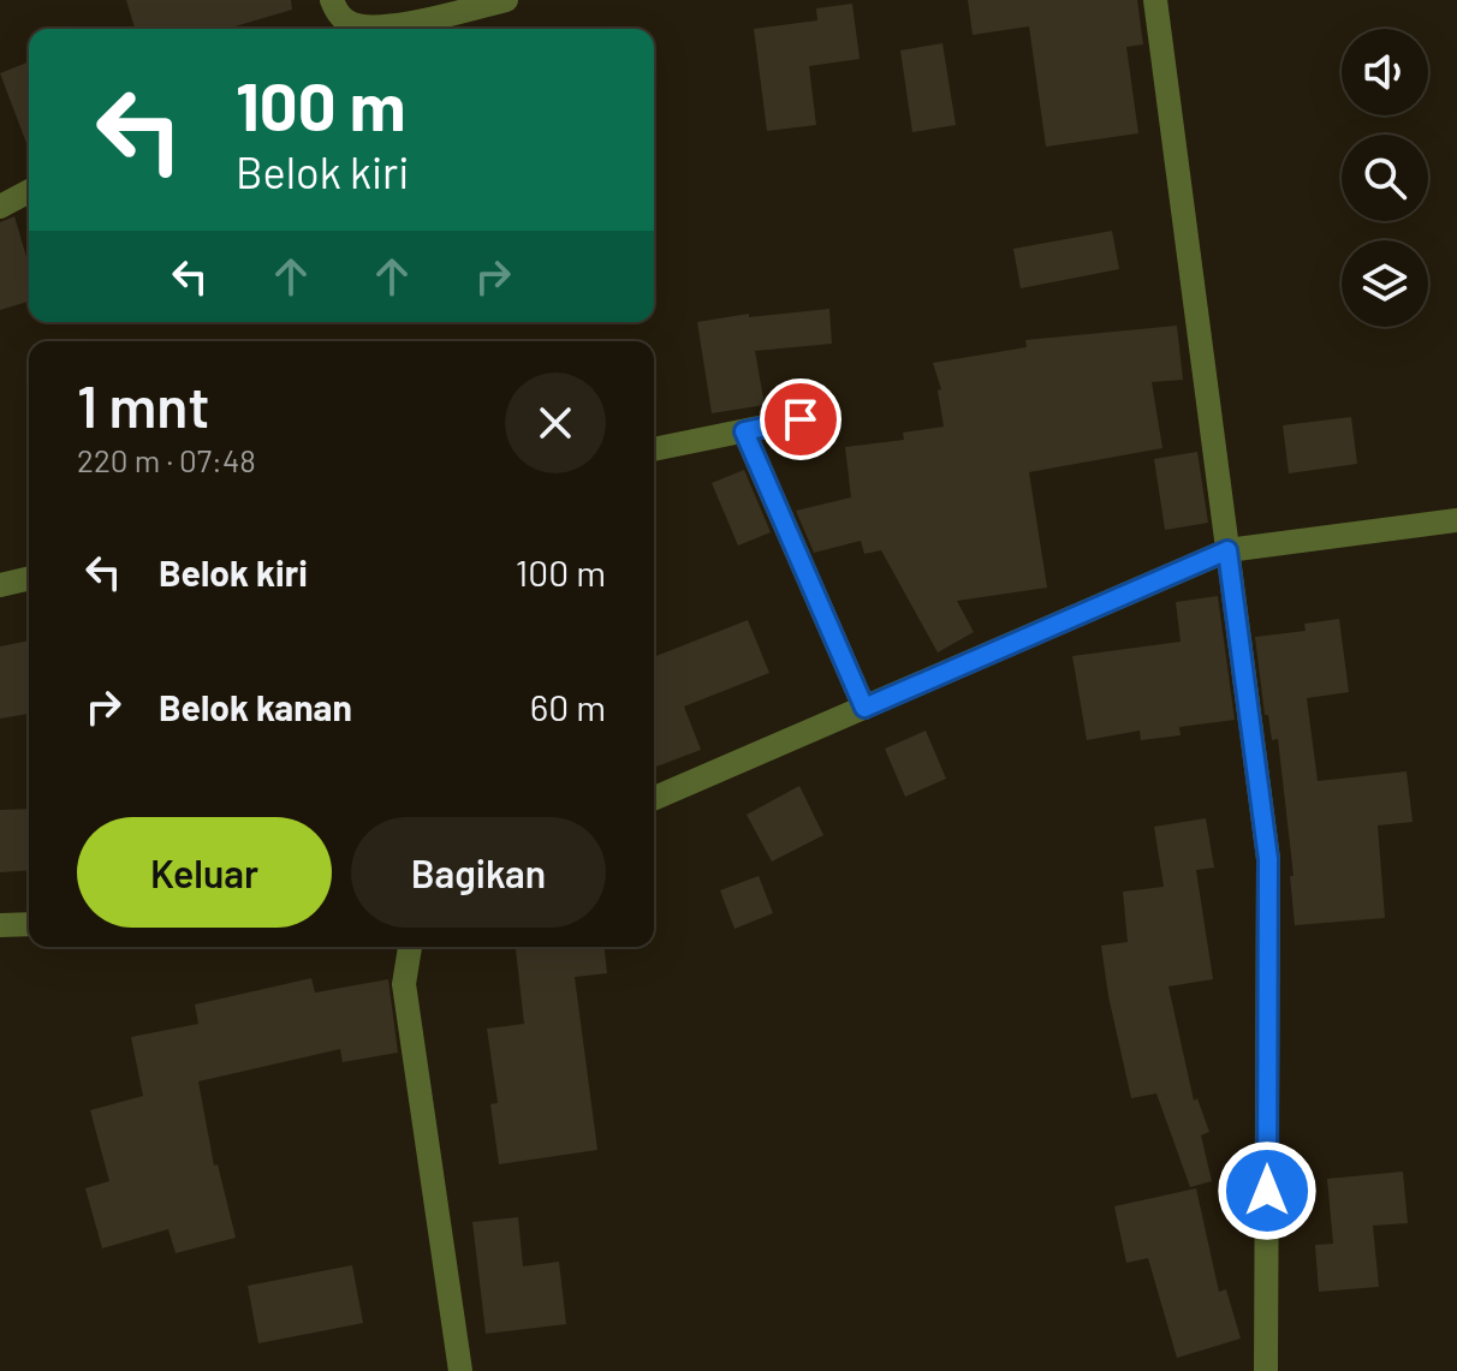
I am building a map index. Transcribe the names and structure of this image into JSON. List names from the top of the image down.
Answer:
{
  "page": {
    "turn": ["100 m", "Belok kiri"],
    "heading": ["1 mnt", "220 m · 07:48"],
    "list": [
      {
        "name": "Belok kiri",
        "value": "100 m"
      },
      {
        "name": "Belok kanan",
        "value": "60 m"
      }
    ],
    "buttons": ["Keluar", "Bagikan"]
  }
}
